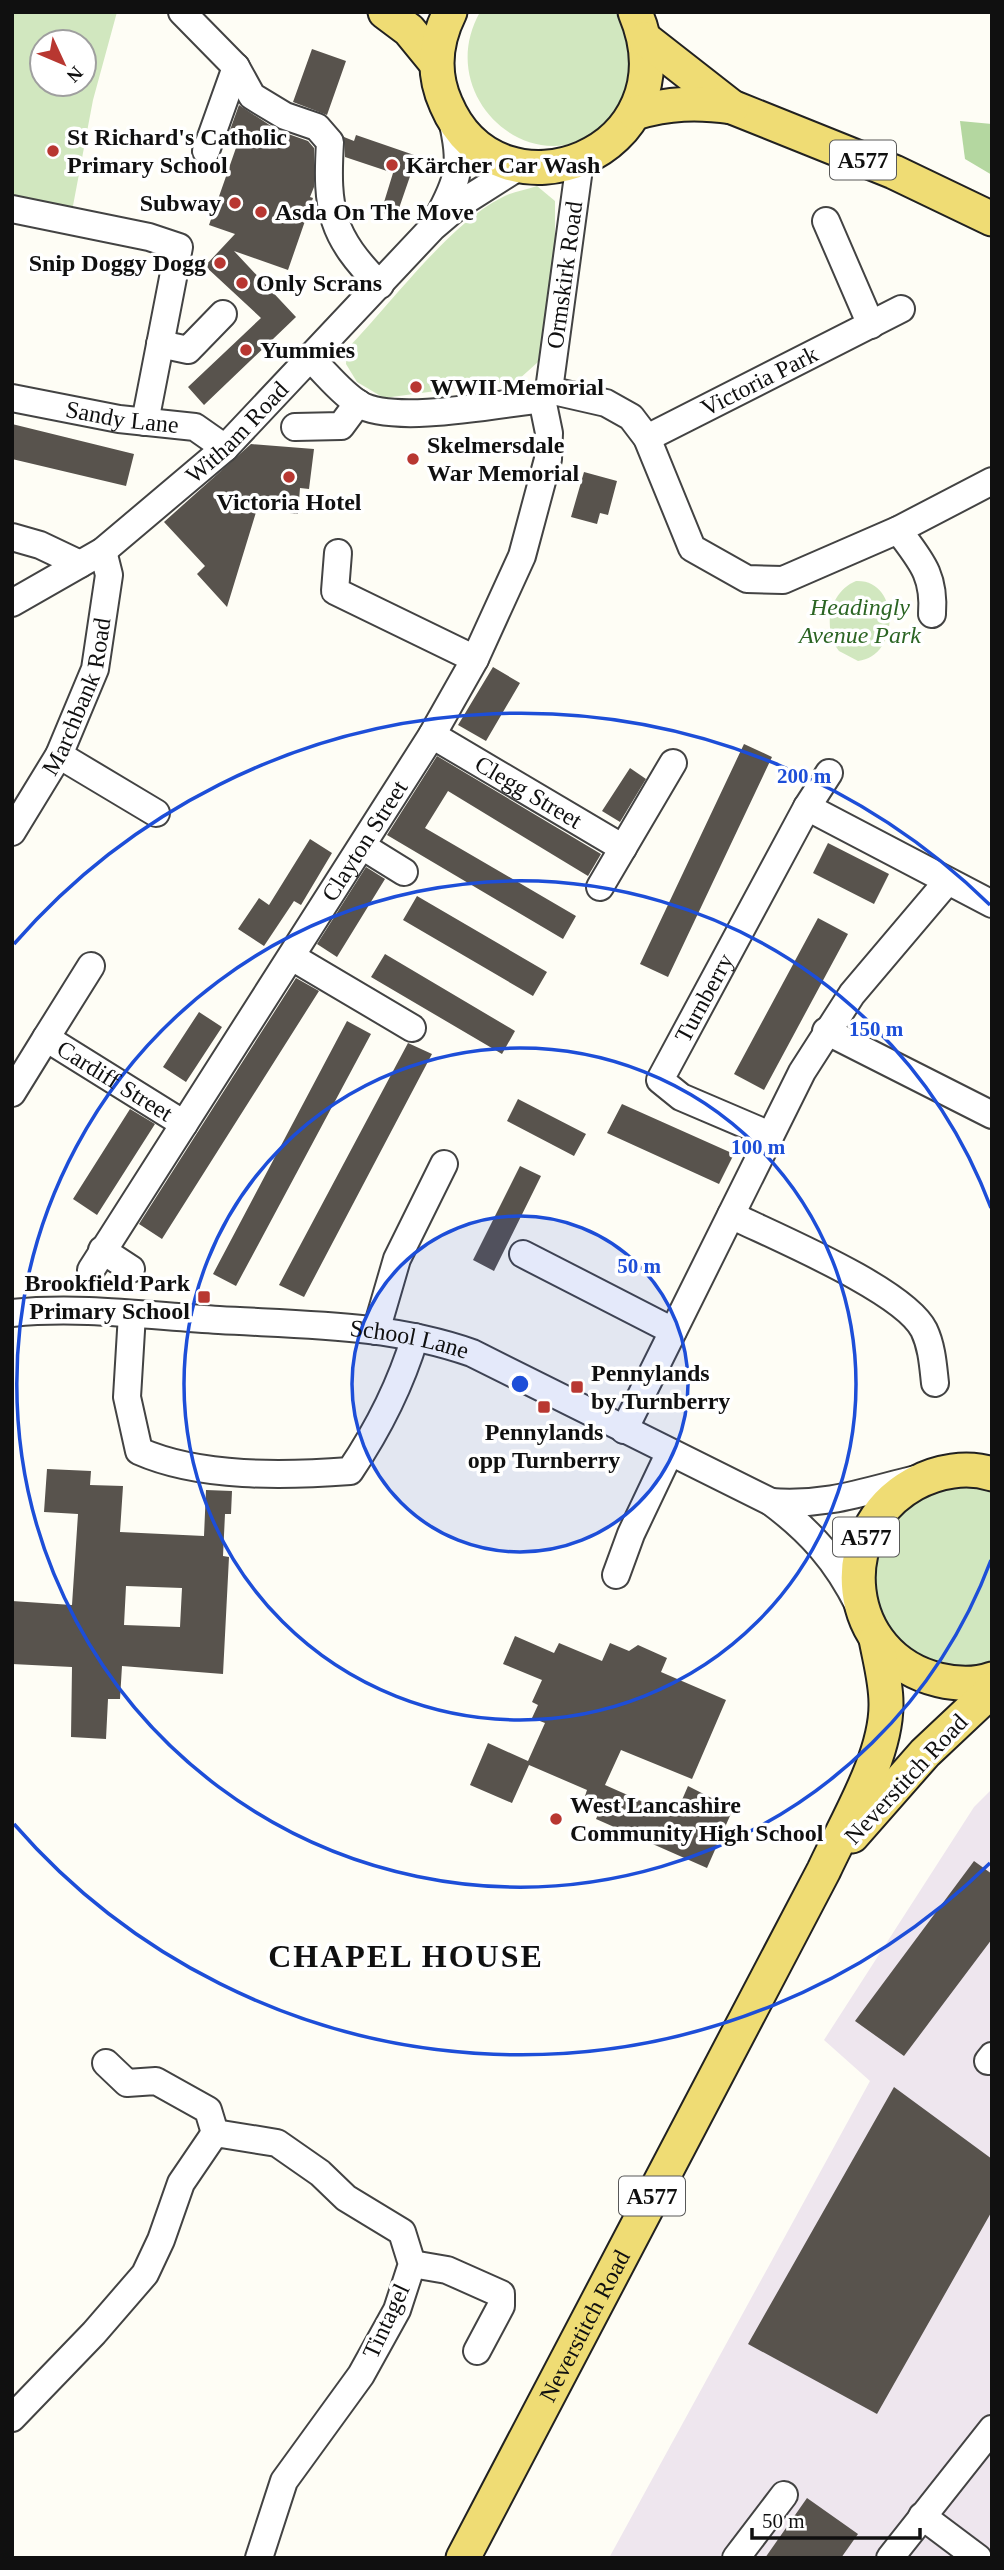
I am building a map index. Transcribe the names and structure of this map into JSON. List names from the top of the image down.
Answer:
{
  "streets": {
    "main road": ["A577", "Neverstitch Road"],
    "street": [
      "Ormskirk Road",
      "Victoria Park",
      "Sandy Lane",
      "Witham Road",
      "Marchbank Road",
      "Clegg Street",
      "Clayton Street",
      "Turnberry",
      "Cardiff Street",
      "School Lane",
      "Tintagel"
    ]
  },
  "crossings": [
    ["A577", "Ormskirk Road"],
    ["A577", "Witham Road"],
    ["A577", "School Lane"],
    ["A577", "Neverstitch Road"],
    ["Ormskirk Road", "Clayton Street"],
    ["Sandy Lane", "Witham Road"],
    ["Witham Road", "Marchbank Road"],
    ["Clegg Street", "Clayton Street"],
    ["Clayton Street", "Cardiff Street"],
    ["School Lane", "Neverstitch Road"]
  ],
  "districts": ["CHAPEL HOUSE"],
  "parks": ["Headingly Avenue Park"],
  "places": {
    "other": [
      "St Richard's Catholic Primary School",
      "Kärcher Car Wash",
      "Subway",
      "Asda On The Move",
      "Snip Doggy Dogg",
      "Only Scrans",
      "Yummies",
      "WWII Memorial",
      "Skelmersdale War Memorial",
      "Victoria Hotel",
      "West Lancashire Community High School"
    ],
    "transit": ["Brookfield Park Primary School", "Pennylands by Turnberry", "Pennylands opp Turnberry"]
  },
  "scale_bar": "50 m",
  "north": "bottom right",
  "rings": [
    "200 m",
    "150 m",
    "100 m",
    "50 m"
  ]
}
